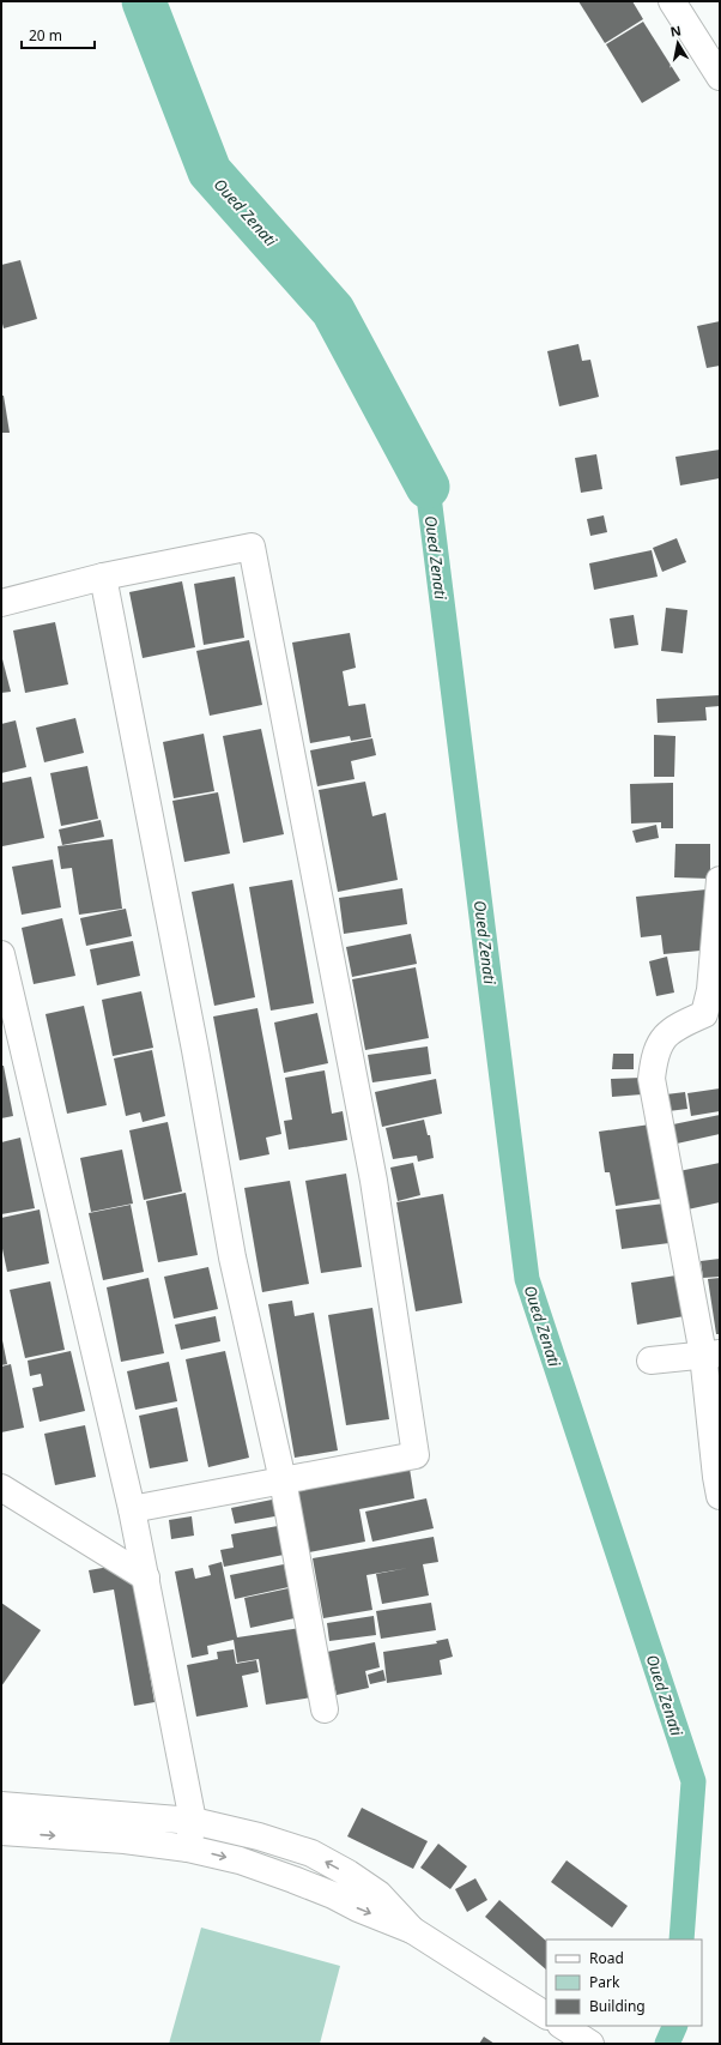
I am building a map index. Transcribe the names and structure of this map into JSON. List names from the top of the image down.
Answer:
{
  "water": ["Oued Zenati"],
  "legend": ["Road", "Park", "Building"],
  "scale_bar": "20 m",
  "north": "top"
}
